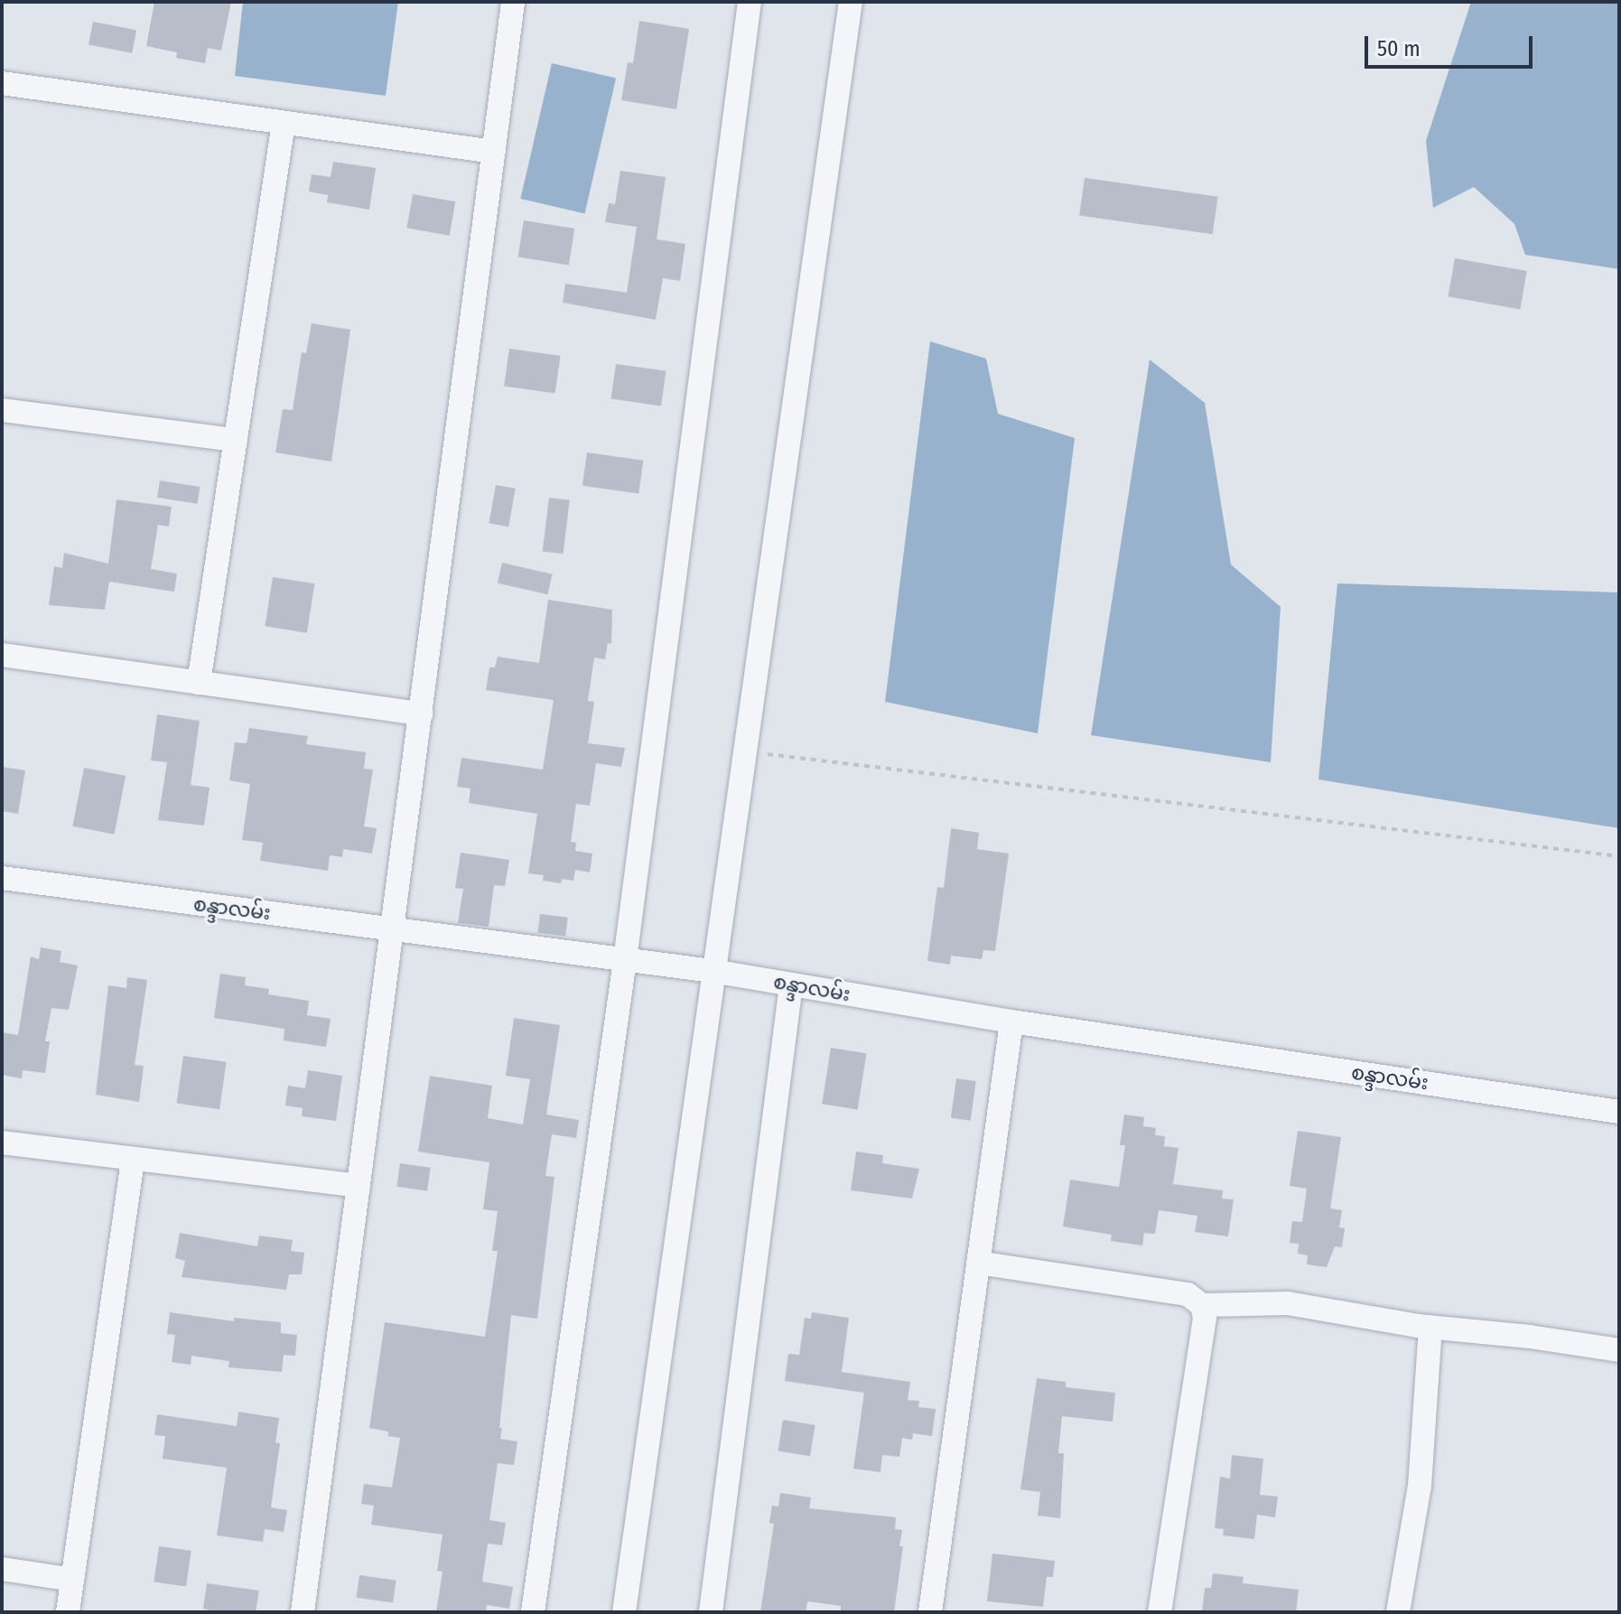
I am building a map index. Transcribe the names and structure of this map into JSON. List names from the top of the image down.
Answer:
{
  "streets": {
    "street": ["စန္ဒာလမ်း"]
  },
  "scale_bar": "50 m"
}
